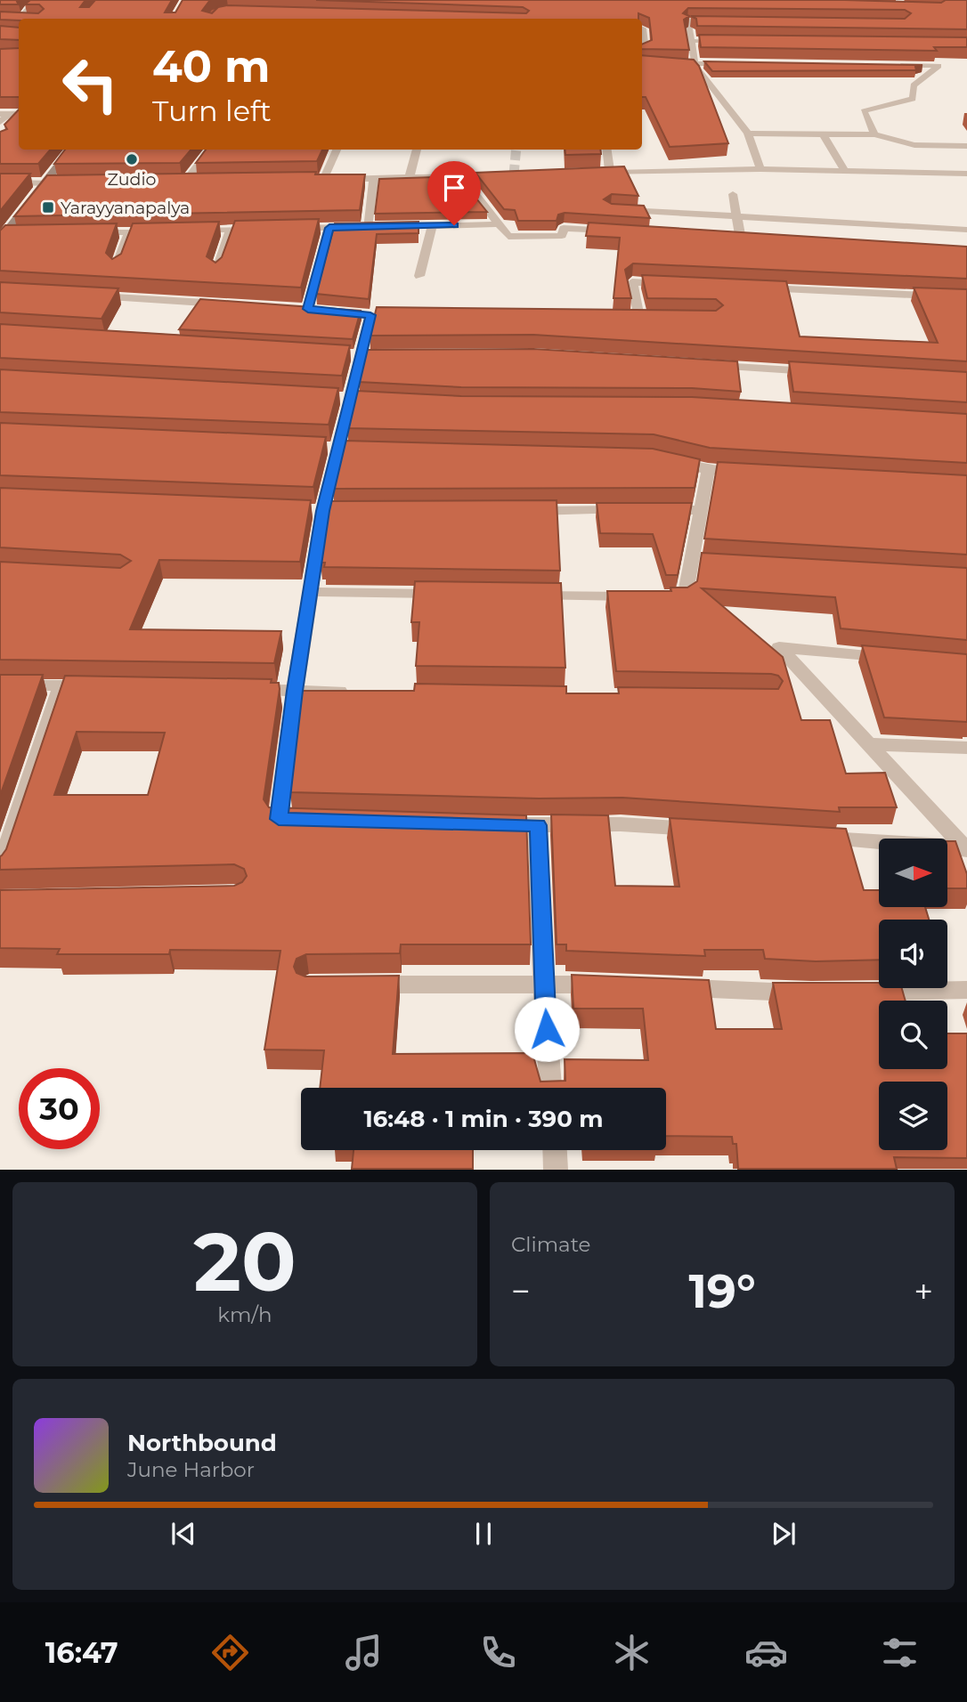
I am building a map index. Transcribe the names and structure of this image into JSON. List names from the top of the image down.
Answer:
{
  "places": {
    "other": ["Zudio"],
    "transit": ["Yarayyanapalya"]
  },
  "north": "right",
  "page": {
    "turn": ["40 m", "Turn left"],
    "limit": "30",
    "trip": "16:48 · 1 min · 390 m",
    "tile": [
      ["20", "km/h"],
      "Climate"
    ],
    "heat": ["−", "19°", "+"],
    "song": ["Northbound", "June Harbor"],
    "tabs": "16:47"
  }
}
